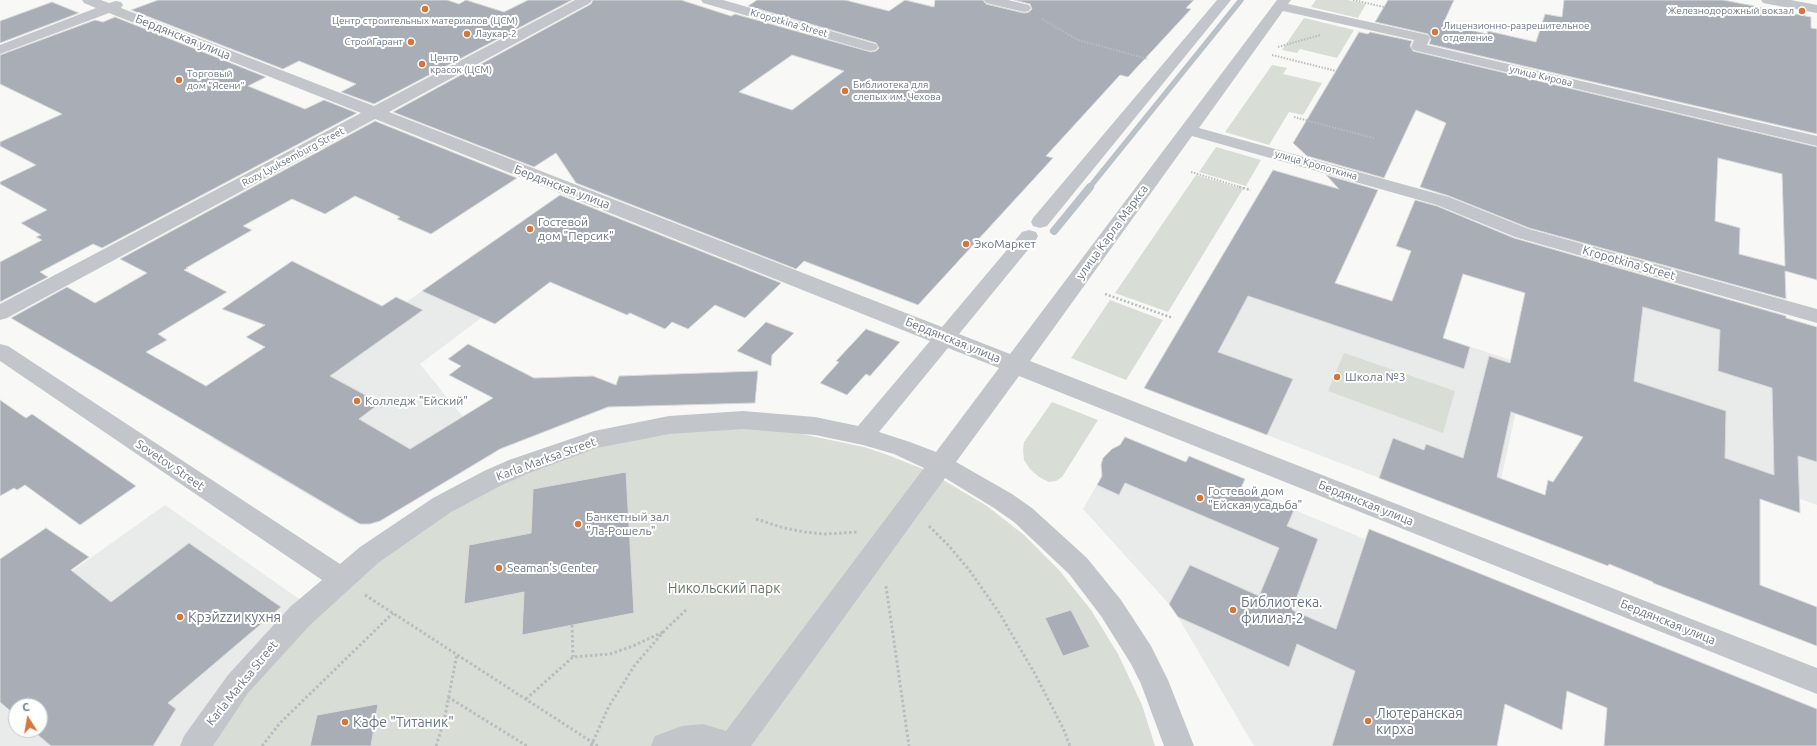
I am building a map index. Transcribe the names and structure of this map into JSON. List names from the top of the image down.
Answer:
{
  "streets": {
    "street": [
      "Kropotkina Street",
      "Бердянская улица",
      "улица Кирова",
      "Rozy Lyuksemburg Street",
      "улица Кропоткина",
      "улица Карла Маркса",
      "Karla Marksa Street",
      "Sovetov Street"
    ]
  },
  "crossings": [
    ["Бердянская улица", "Rozy Lyuksemburg Street"],
    ["Бердянская улица", "улица Карла Маркса"],
    ["улица Кирова", "улица Карла Маркса"],
    ["улица Кропоткина", "улица Карла Маркса"],
    ["улица Карла Маркса", "Karla Marksa Street"],
    ["Karla Marksa Street", "Sovetov Street"]
  ],
  "parks": ["Никольский парк"],
  "places": [
    "Центр строительных материалов (ЦСМ)",
    "Железнодорожный вокзал",
    "Лицензионно-разрешительное отделение",
    "Лаукар-2",
    "СтройГарант",
    "Центр красок (ЦСМ)",
    "Торговый дом \"Ясени\"",
    "Библиотека для слепых им. Чехова",
    "Гостевой дом \"Персик\"",
    "ЭкоМаркет",
    "Школа №3",
    "Колледж \"Ейский\"",
    "Гостевой дом \"Ейская усадьба\"",
    "Банкетный зал \"Ла-Рошель\"",
    "Seaman's Center",
    "Библиотека. филиал-2",
    "Крэйzzи кухня",
    "Лютеранская кирха",
    "Кафе \"Титаник\""
  ],
  "north": "top"
}
